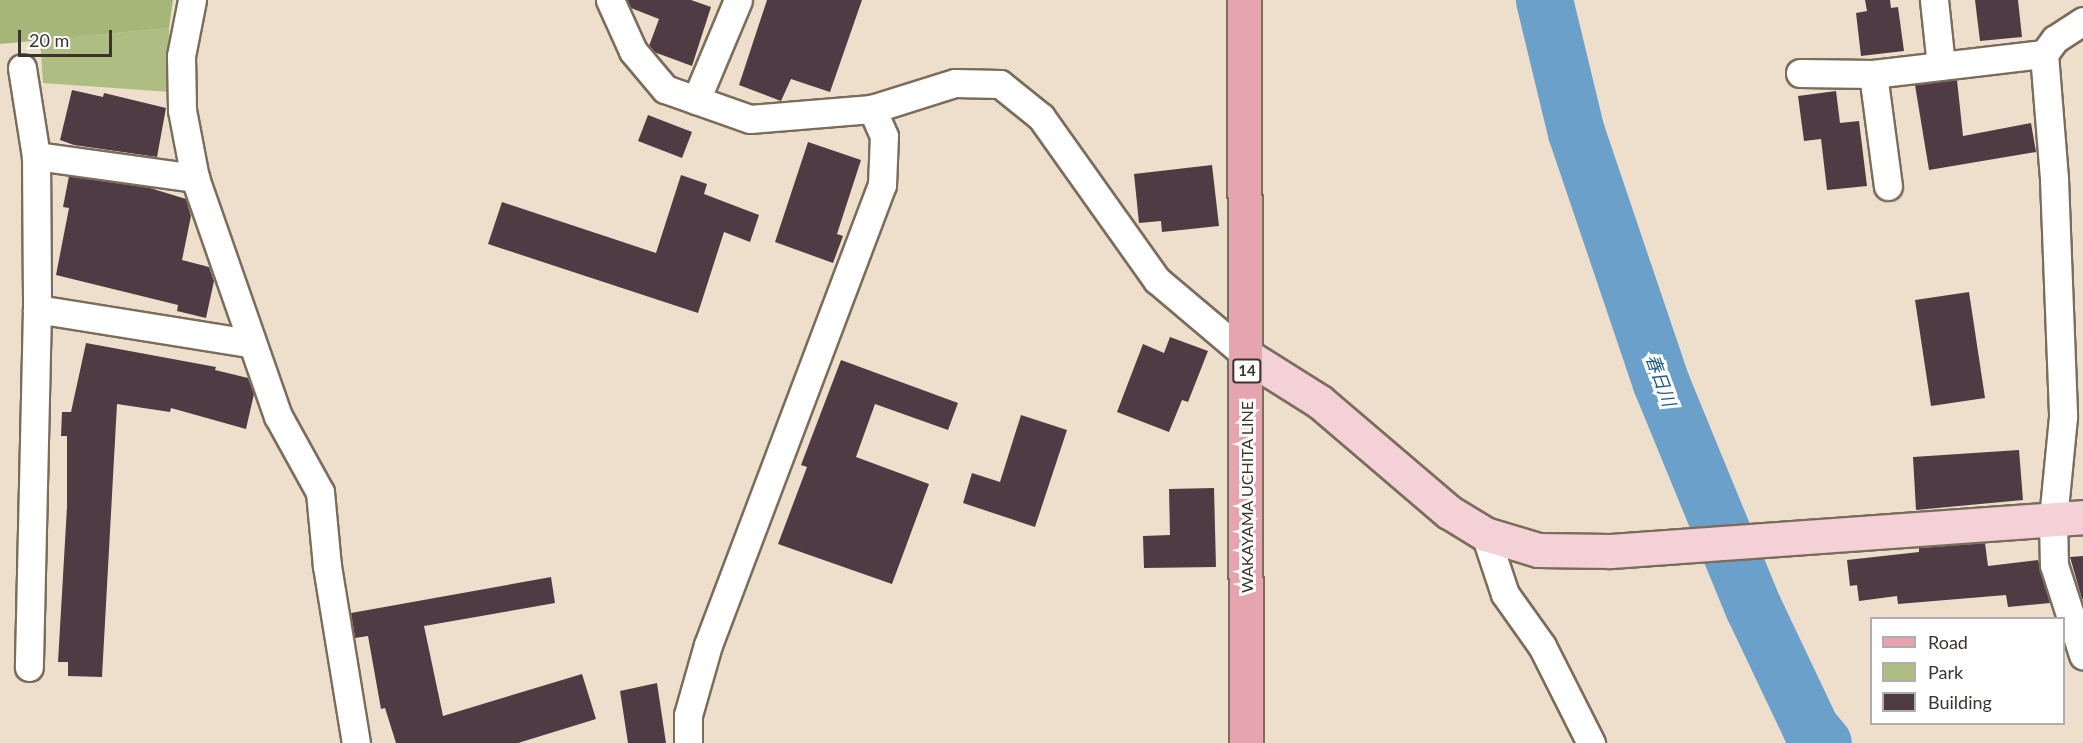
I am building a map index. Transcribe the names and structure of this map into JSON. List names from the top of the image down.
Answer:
{
  "streets": {
    "main road": ["14", "WAKAYAMA UCHITA LINE"]
  },
  "water": ["春日川"],
  "legend": ["Road", "Park", "Building"],
  "scale_bar": "20 m"
}
